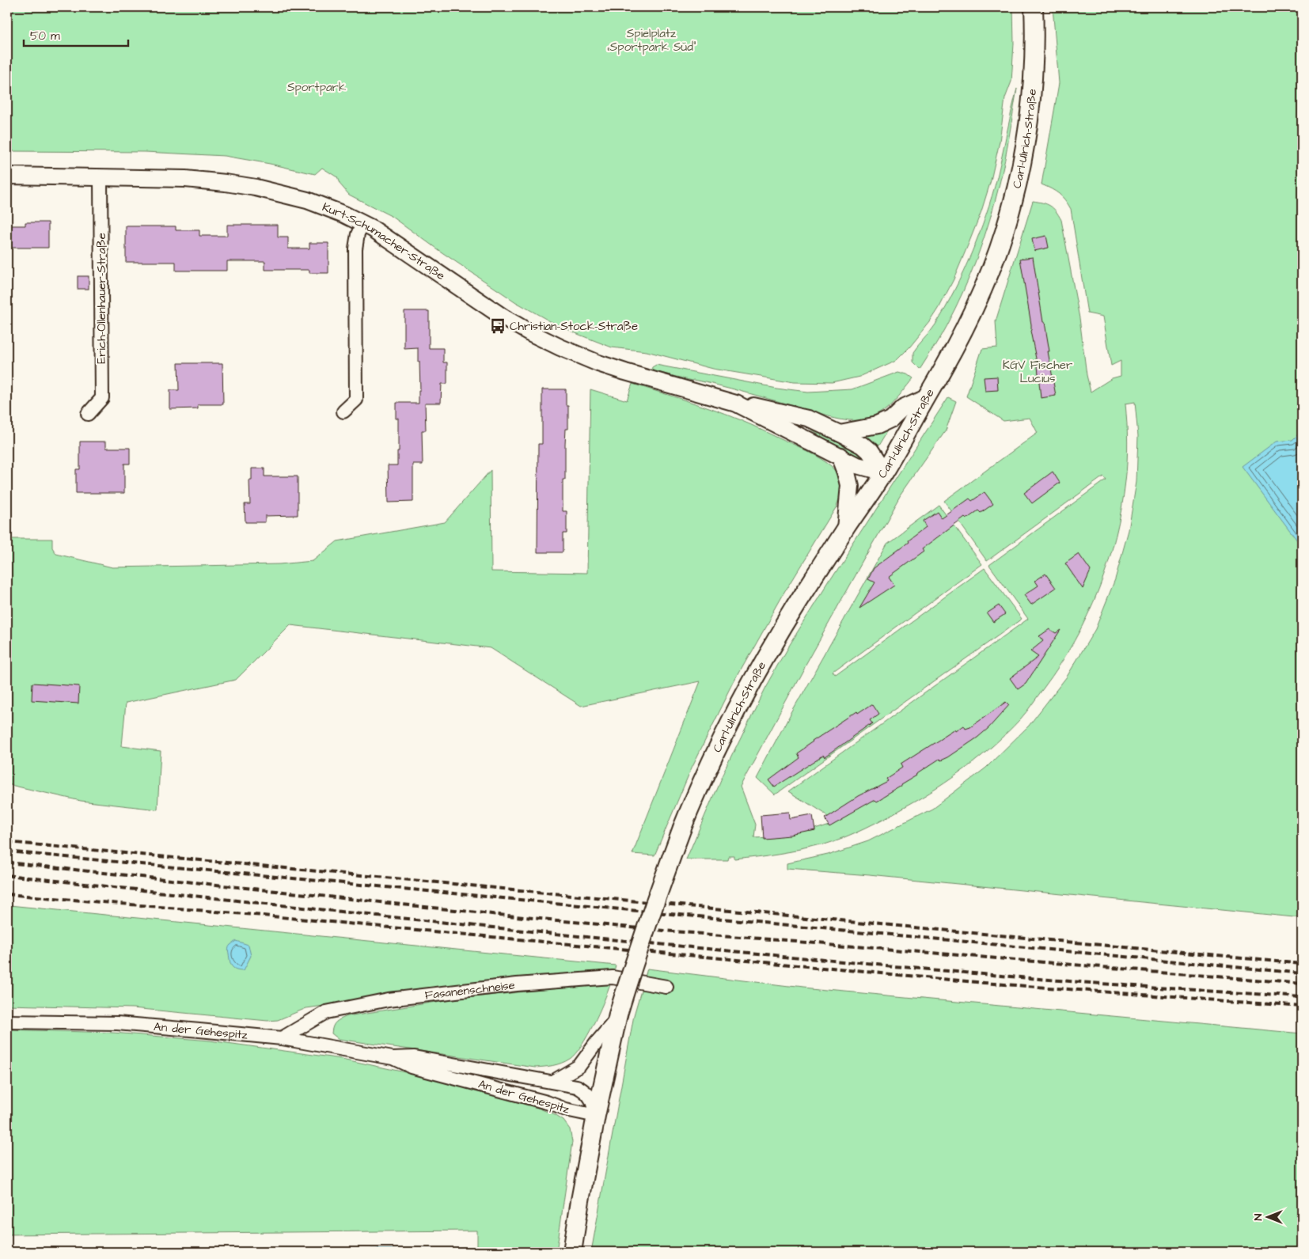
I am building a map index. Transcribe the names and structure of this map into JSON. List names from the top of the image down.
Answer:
{
  "streets": {
    "main road": ["Carl-Ulrich-Straße"],
    "street": [
      "Kurt-Schumacher-Straße",
      "Erich-Ollenhauer-Straße",
      "Fasanenschneise",
      "An der Gehespitz"
    ]
  },
  "crossings": [
    ["Carl-Ulrich-Straße", "Kurt-Schumacher-Straße"],
    ["Carl-Ulrich-Straße", "An der Gehespitz"],
    ["Kurt-Schumacher-Straße", "Erich-Ollenhauer-Straße"],
    ["Fasanenschneise", "An der Gehespitz"]
  ],
  "parks": ["Spielplatz „Sportpark Süd“", "Sportpark", "KGV Fischer Lucius"],
  "places": {
    "bus stop": ["Christian-Stock-Straße"]
  },
  "scale_bar": "50 m",
  "north": "left"
}
